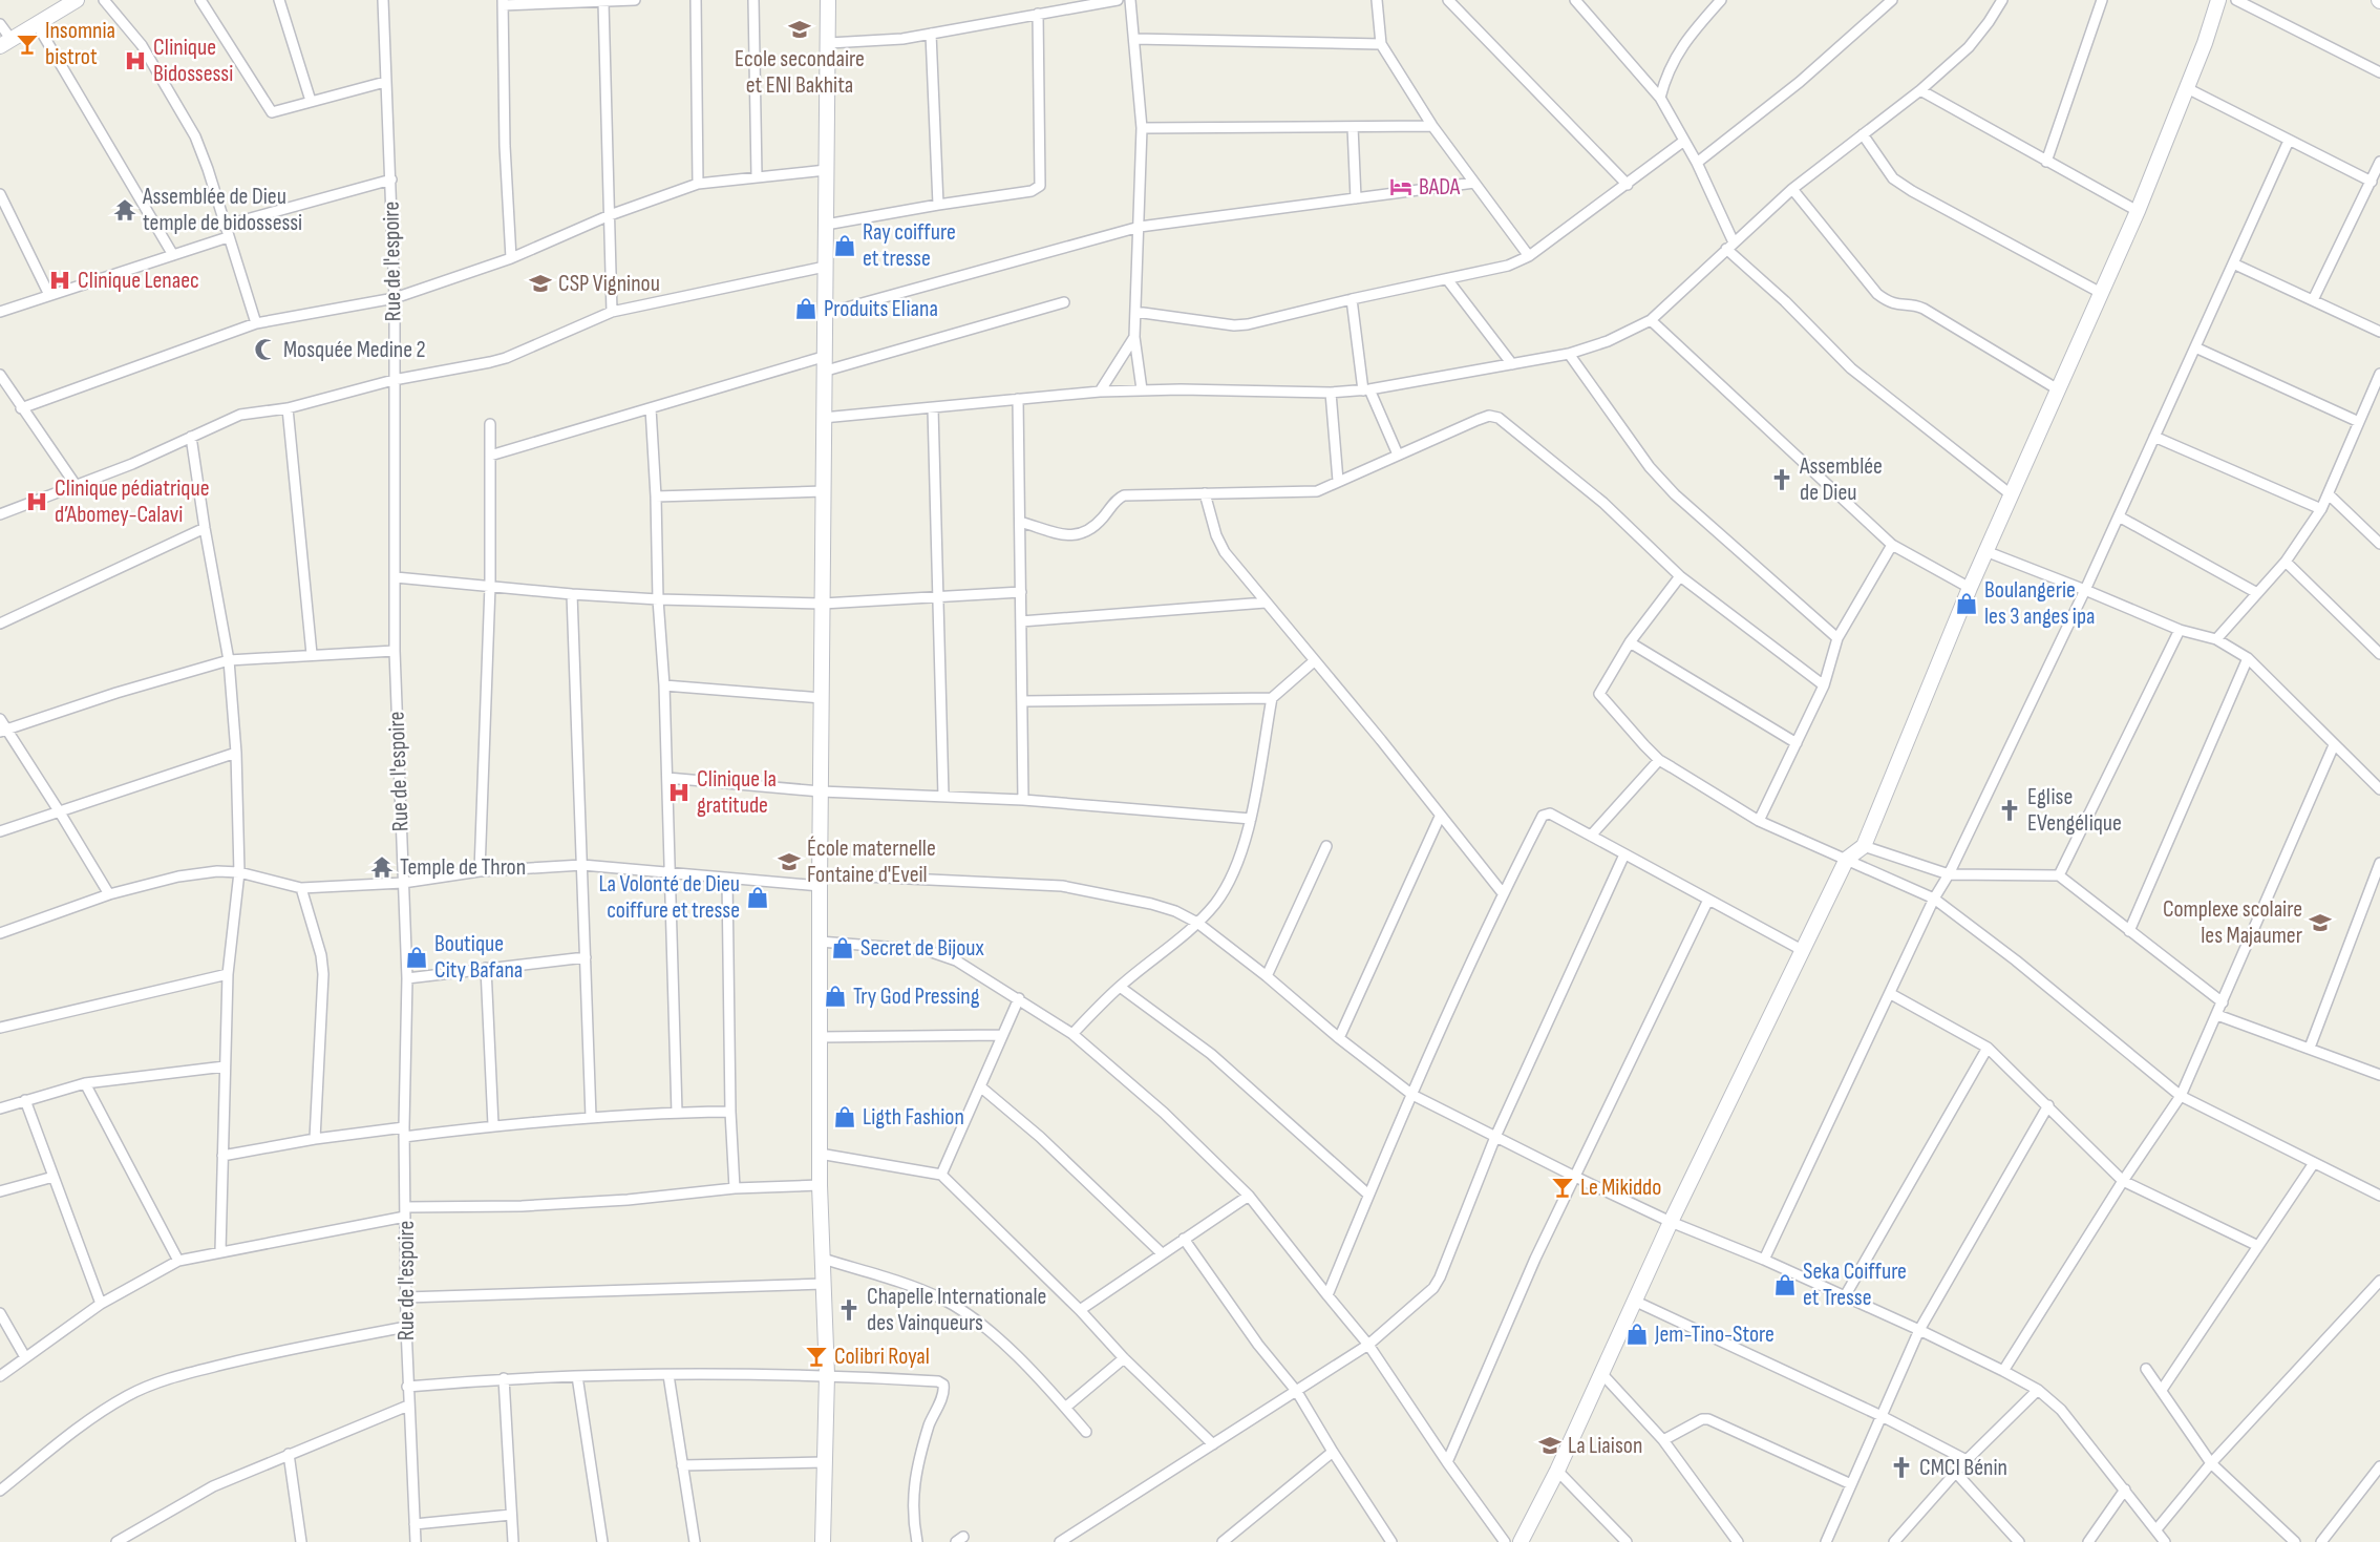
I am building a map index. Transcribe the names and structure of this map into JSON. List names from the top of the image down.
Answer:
{
  "streets": {
    "street": ["Rue de l'espoire"]
  },
  "places": {
    "school or university": [
      "Ecole secondaire et ENI Bakhita",
      "CSP Vigninou",
      "École maternelle Fontaine d'Eveil",
      "Complexe scolaire les Majaumer",
      "La Liaison"
    ],
    "bar": ["Insomnia bistrot", "Le Mikiddo", "Colibri Royal"],
    "hospital": [
      "Clinique Bidossessi",
      "Clinique Lenaec",
      "Clinique pédiatrique d’Abomey-Calavi",
      "Clinique la gratitude"
    ],
    "hotel": ["BADA"],
    "temple": ["Assemblée de Dieu temple de bidossessi", "Temple de Thron"],
    "shop": [
      "Ray coiffure et tresse",
      "Produits Eliana",
      "Boulangerie les 3 anges ipa",
      "La Volonté de Dieu coiffure et tresse",
      "Secret de Bijoux",
      "Boutique City Bafana",
      "Try God Pressing",
      "Ligth Fashion",
      "Seka Coiffure et Tresse",
      "Jem-Tino-Store"
    ],
    "mosque": ["Mosquée Medine 2"],
    "church": [
      "Assemblée de Dieu",
      "Eglise EVengélique",
      "Chapelle Internationale des Vainqueurs",
      "CMCI Bénin"
    ]
  }
}
